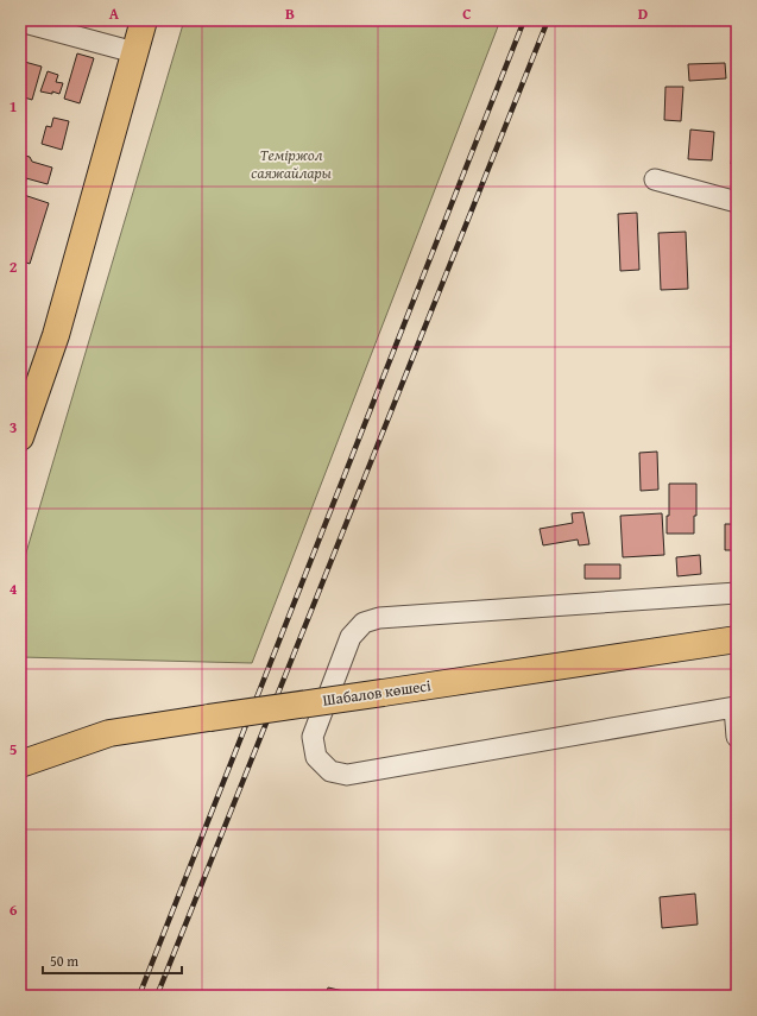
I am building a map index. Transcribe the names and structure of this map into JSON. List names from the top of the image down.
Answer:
{
  "streets": {
    "main road": ["Шабалов көшесі"]
  },
  "parks": ["Теміржол саяжайлары"],
  "scale_bar": "50 m",
  "grid": {
    "columns": [
      "A",
      "B",
      "C",
      "D"
    ],
    "rows": [
      "1",
      "2",
      "3",
      "4",
      "5",
      "6"
    ]
  }
}
